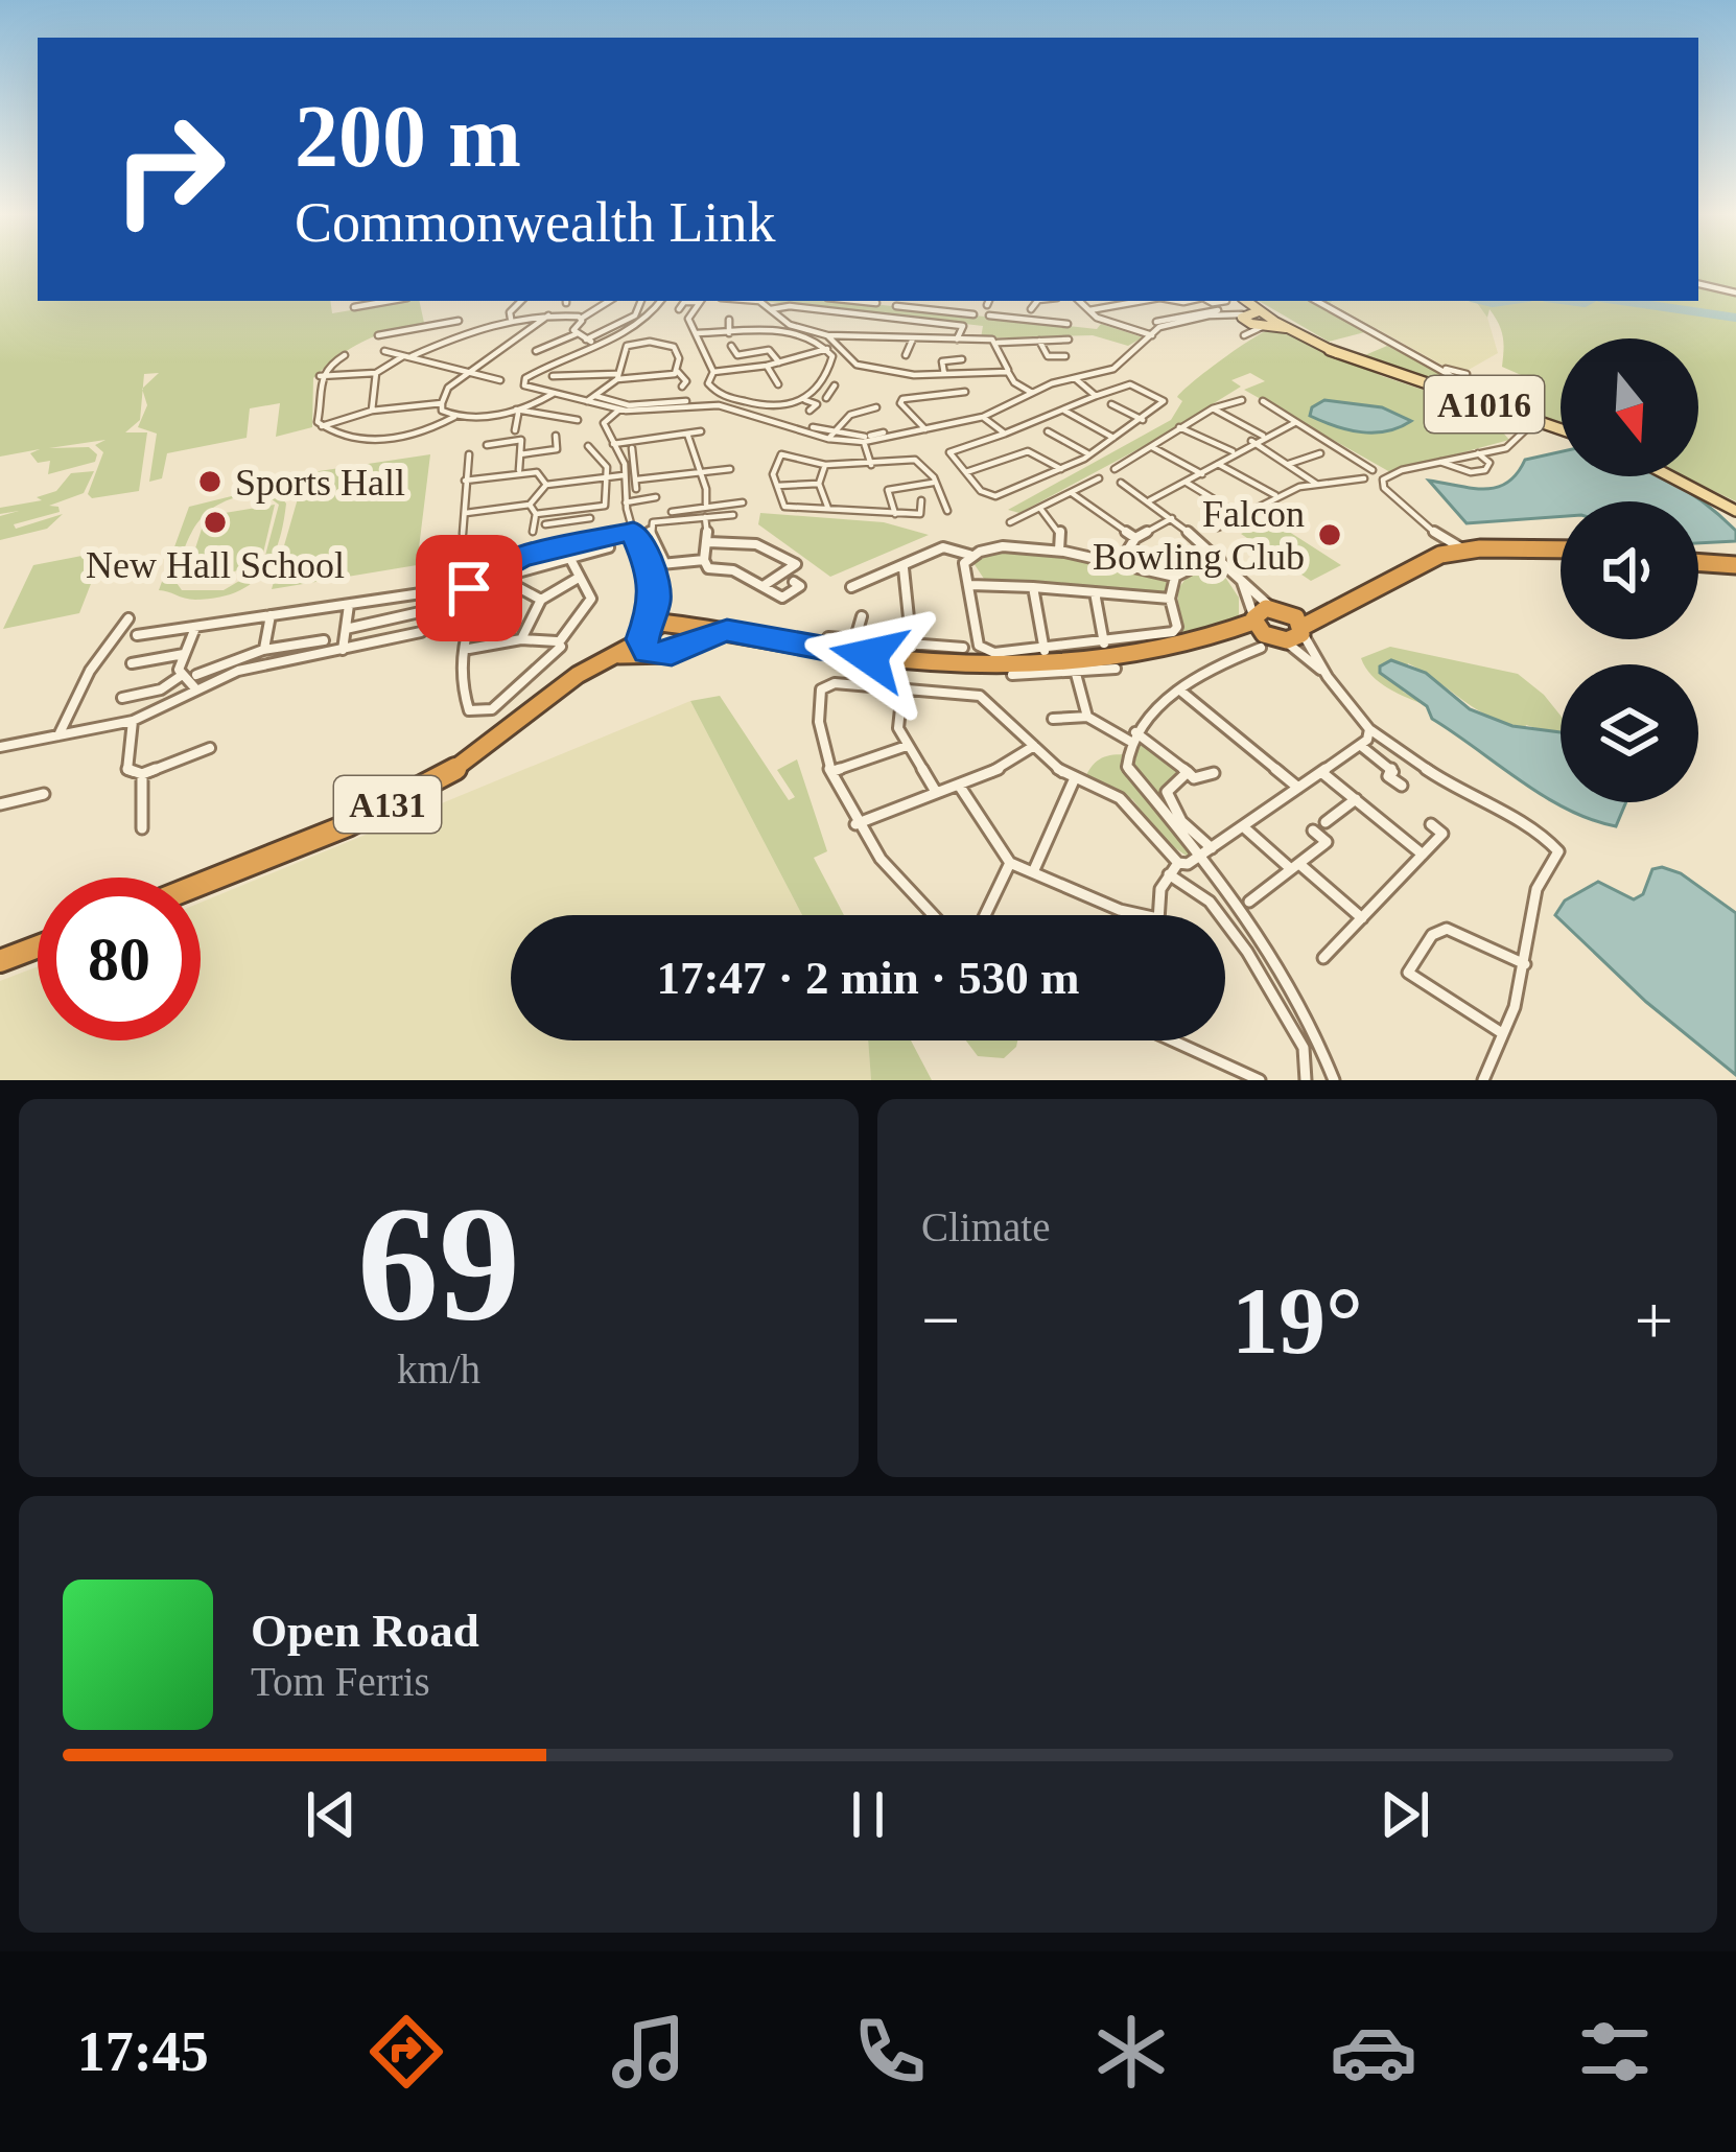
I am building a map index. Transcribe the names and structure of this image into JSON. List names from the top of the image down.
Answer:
{
  "streets": {
    "highway": ["A131"],
    "main road": ["A1016"]
  },
  "places": ["Sports Hall", "New Hall School", "Falcon Bowling Club"],
  "north": "bottom",
  "page": {
    "turn": ["200 m", "Commonwealth Link"],
    "limit": "80",
    "trip": "17:47 · 2 min · 530 m",
    "tile": [
      ["69", "km/h"],
      "Climate"
    ],
    "heat": ["−", "19°", "+"],
    "song": ["Open Road", "Tom Ferris"],
    "tabs": "17:45"
  }
}
